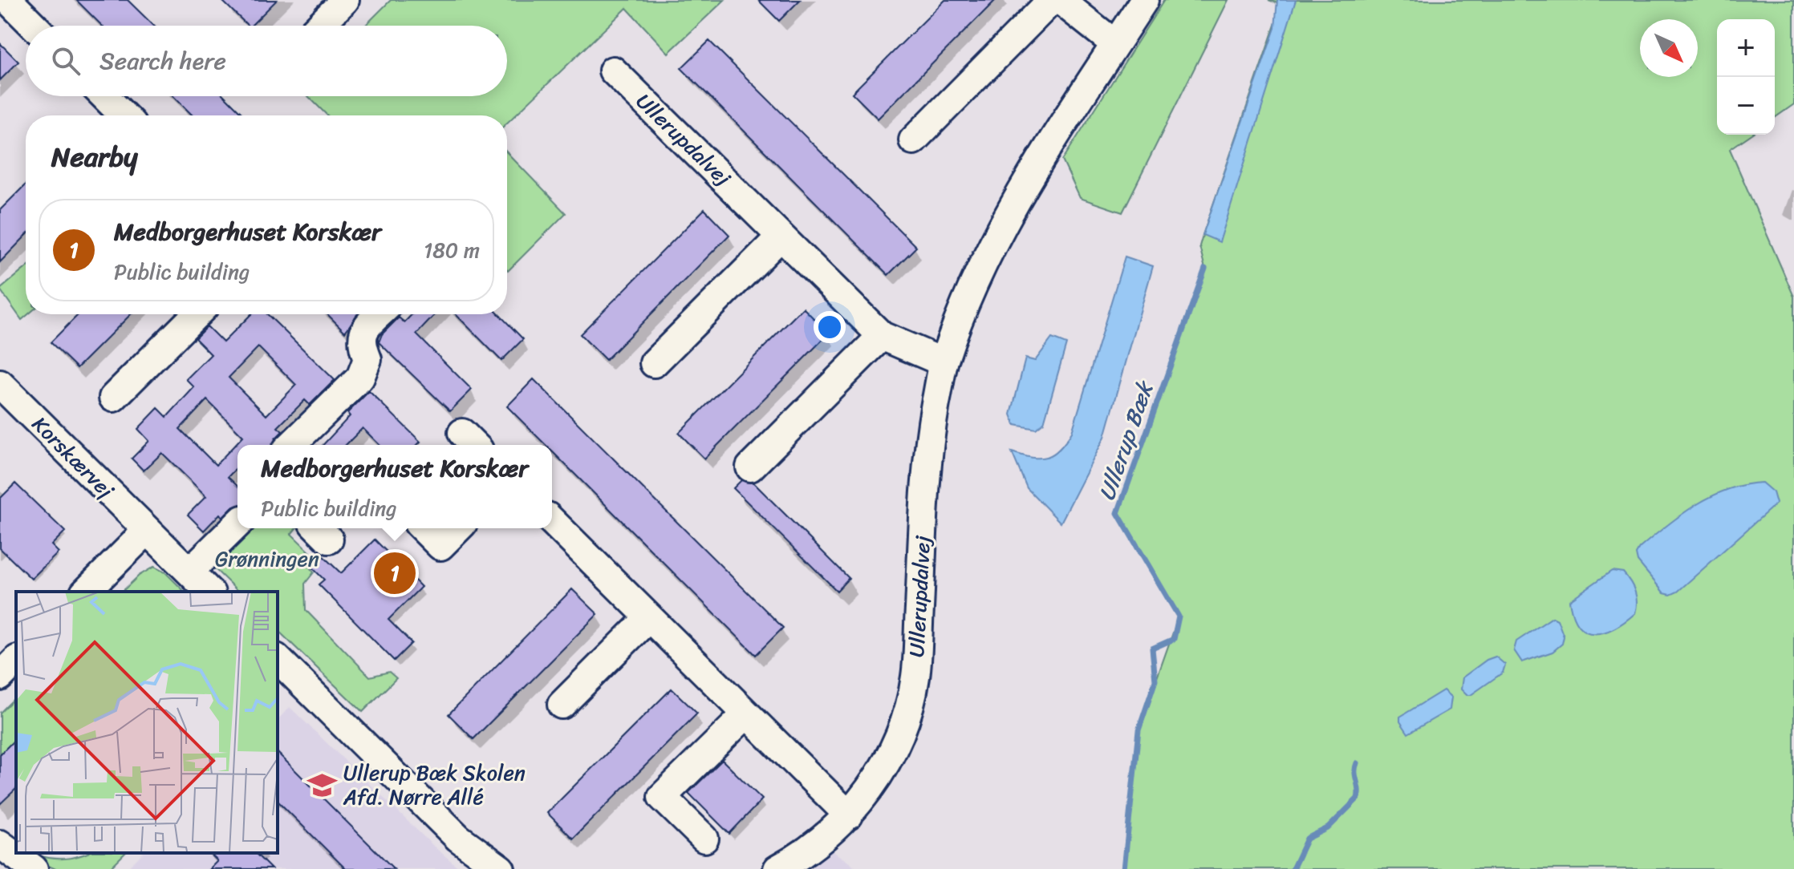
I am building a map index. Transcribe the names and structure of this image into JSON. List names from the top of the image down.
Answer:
{
  "streets": {
    "street": ["Ullerupdalvej", "Korskærvej"]
  },
  "water": ["Ullerup Bæk"],
  "parks": ["Grønningen"],
  "places": {
    "school or university": ["Ullerup Bæk Skolen Afd. Nørre Allé"]
  },
  "north": "bottom right",
  "page": {
    "map_buttons": ["+", "−"],
    "search": "Search here",
    "heading": "Nearby",
    "list": [
      {
        "mark": "1",
        "name": "Medborgerhuset Korskær",
        "note": "Public building",
        "value": "180 m"
      }
    ],
    "popup": ["Medborgerhuset Korskær", "Public building"],
    "pins": "1"
  }
}
